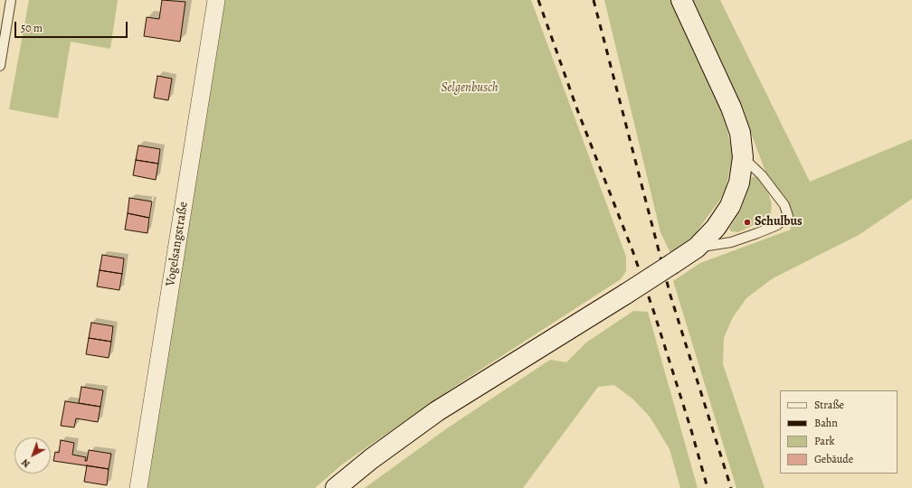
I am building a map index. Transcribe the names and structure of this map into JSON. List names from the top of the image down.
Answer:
{
  "streets": {
    "street": ["Vogelsangstraße"]
  },
  "parks": ["Selgenbusch"],
  "places": ["Schulbus"],
  "legend": [
    "Straße",
    "Bahn",
    "Park",
    "Gebäude"
  ],
  "scale_bar": "50 m",
  "north": "bottom left"
}
